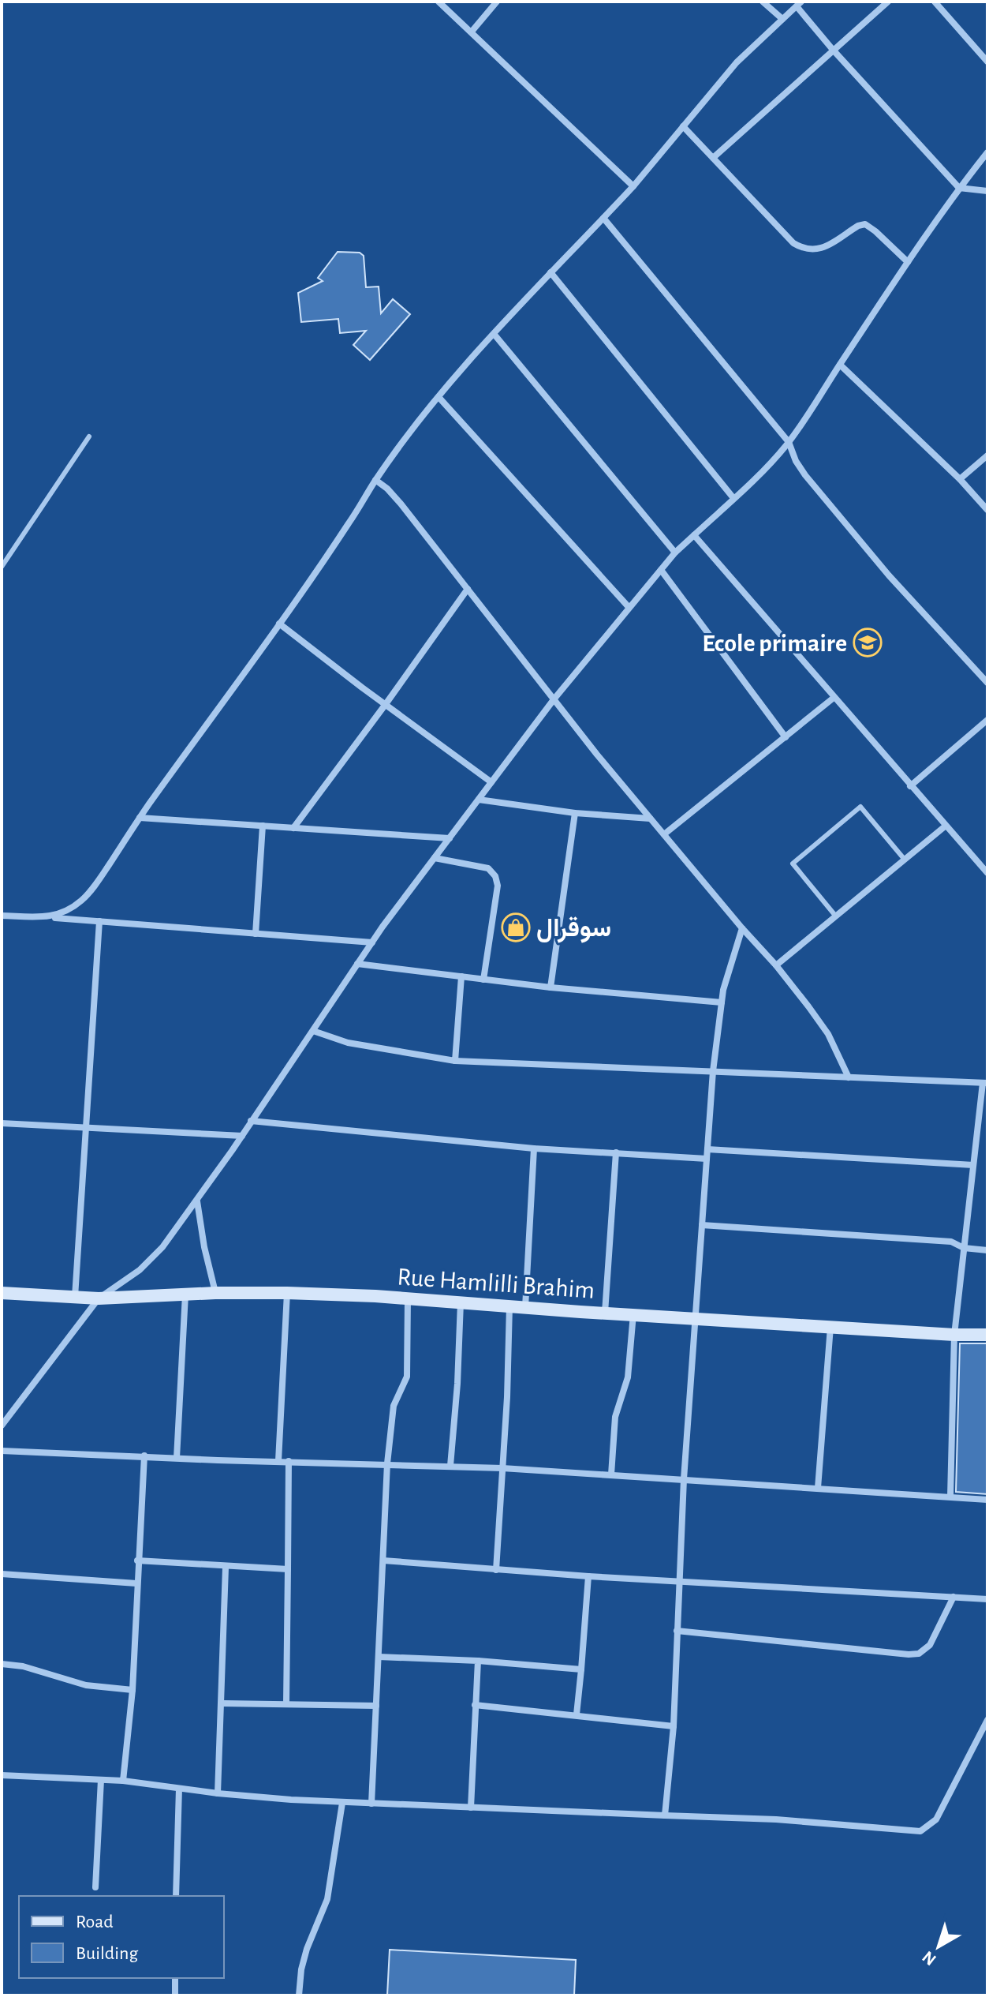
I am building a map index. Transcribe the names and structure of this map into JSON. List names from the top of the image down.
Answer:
{
  "streets": {
    "street": ["Rue Hamlilli Brahim"]
  },
  "places": {
    "school or university": ["Ecole primaire"],
    "shop": ["سوقرال"]
  },
  "legend": ["Road", "Building"],
  "north": "bottom left"
}
